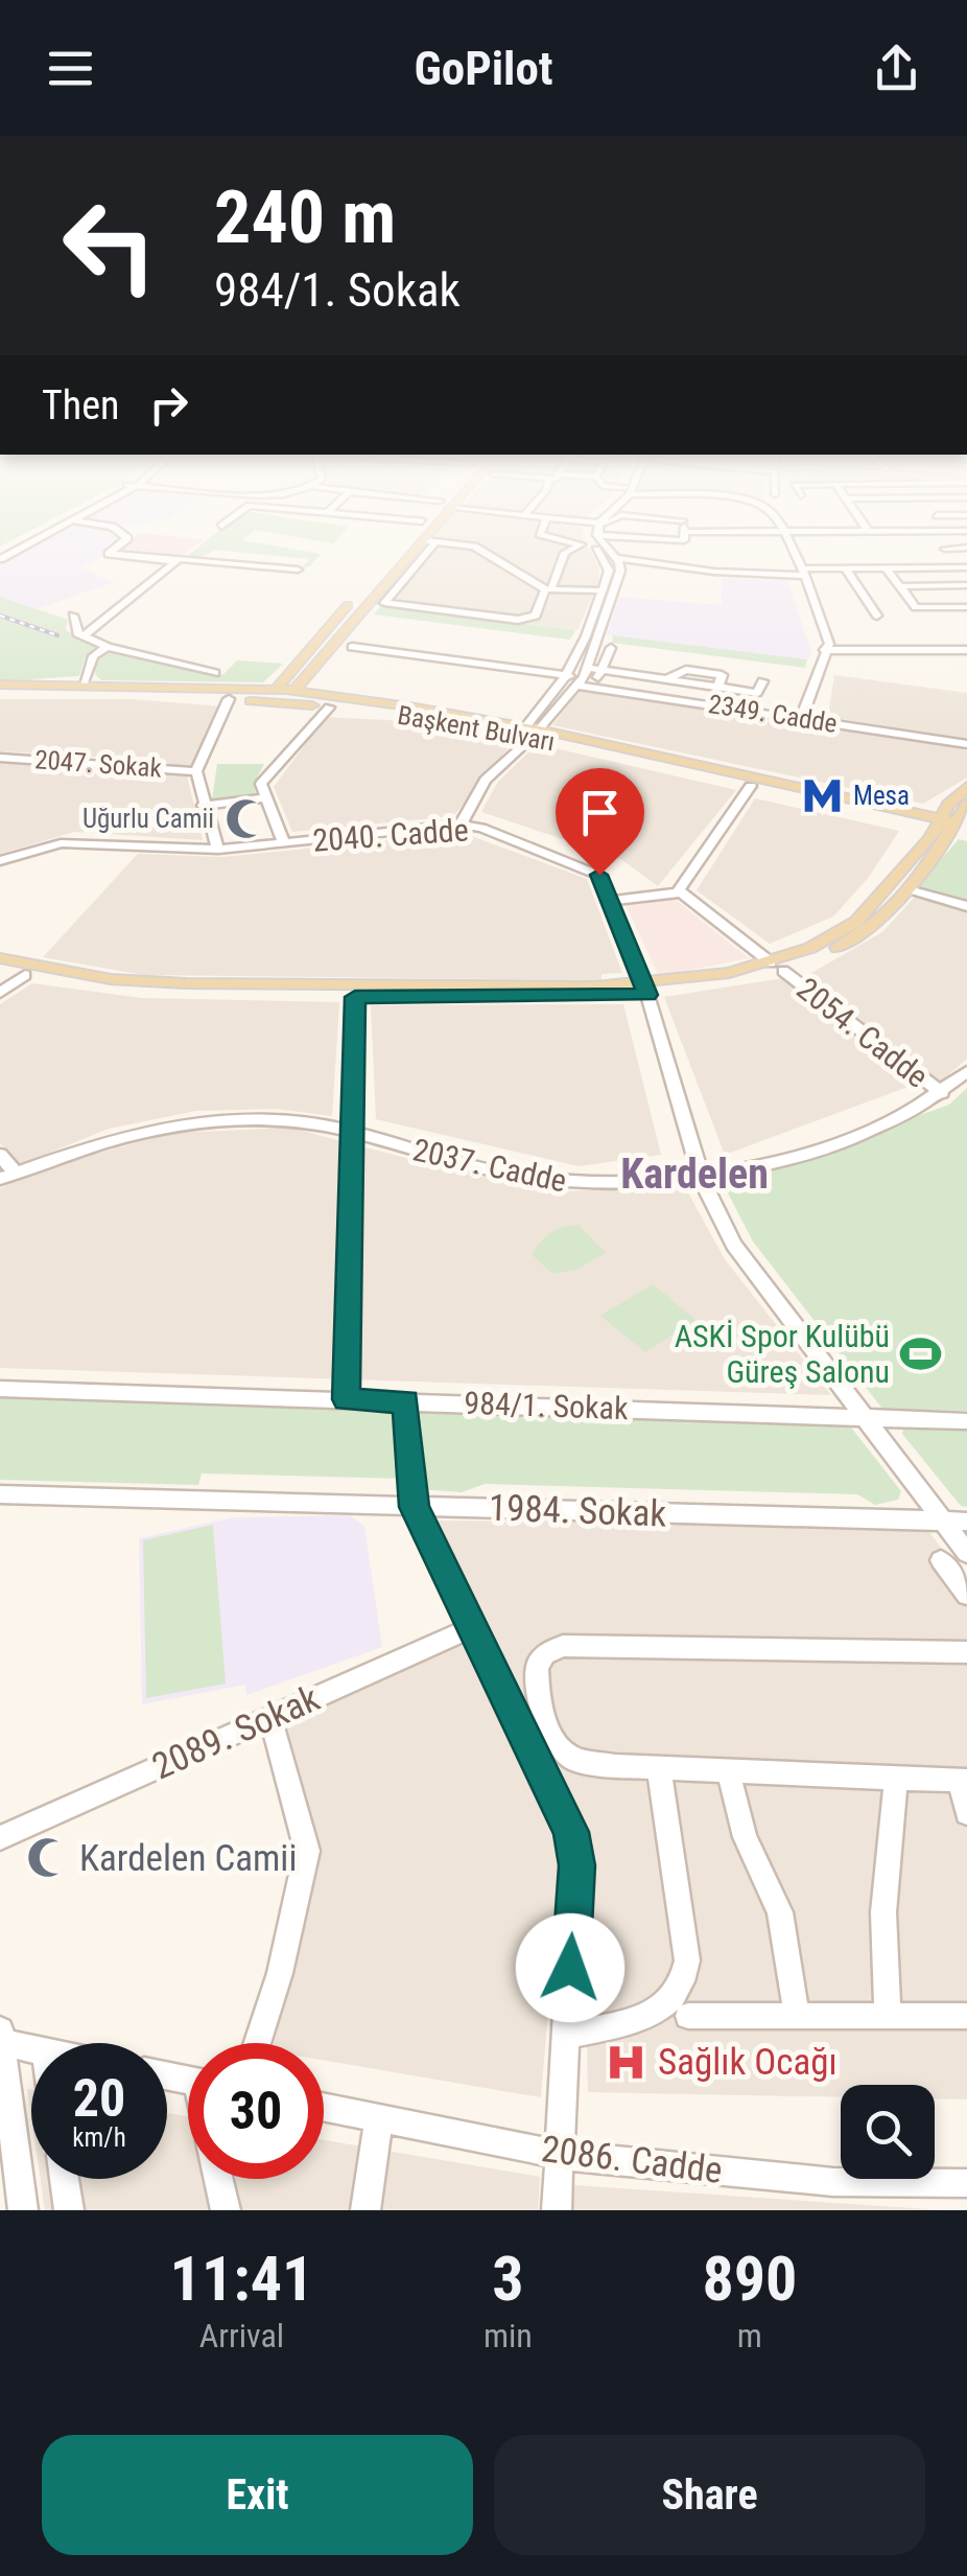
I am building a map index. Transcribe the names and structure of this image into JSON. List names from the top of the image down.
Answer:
{
  "streets": {
    "main road": ["Başkent Bulvarı"],
    "street": [
      "2349. Cadde",
      "2047. Sokak",
      "2040. Cadde",
      "2054. Cadde",
      "2037. Cadde",
      "984/1. Sokak",
      "1984. Sokak",
      "2089. Sokak",
      "2086. Cadde"
    ]
  },
  "crossings": [
    ["2040. Cadde", "2037. Cadde"],
    ["2040. Cadde", "984/1. Sokak"],
    ["2040. Cadde", "1984. Sokak"],
    ["2054. Cadde", "2037. Cadde"]
  ],
  "districts": ["Kardelen"],
  "places": {
    "metro station": ["Mesa"],
    "mosque": ["Uğurlu Camii", "Kardelen Camii"],
    "sports": ["ASKİ Spor Kulübü Güreş Salonu"],
    "hospital": ["Sağlık Ocağı"]
  },
  "page": {
    "header": "GoPilot",
    "turn": ["240 m", "984/1. Sokak"],
    "then": "Then",
    "speed": "20 km/h",
    "limit": "30",
    "eta": [
      "11:41",
      "Arrival",
      "3",
      "min",
      "890",
      "m"
    ],
    "buttons": ["Exit", "Share"]
  }
}
